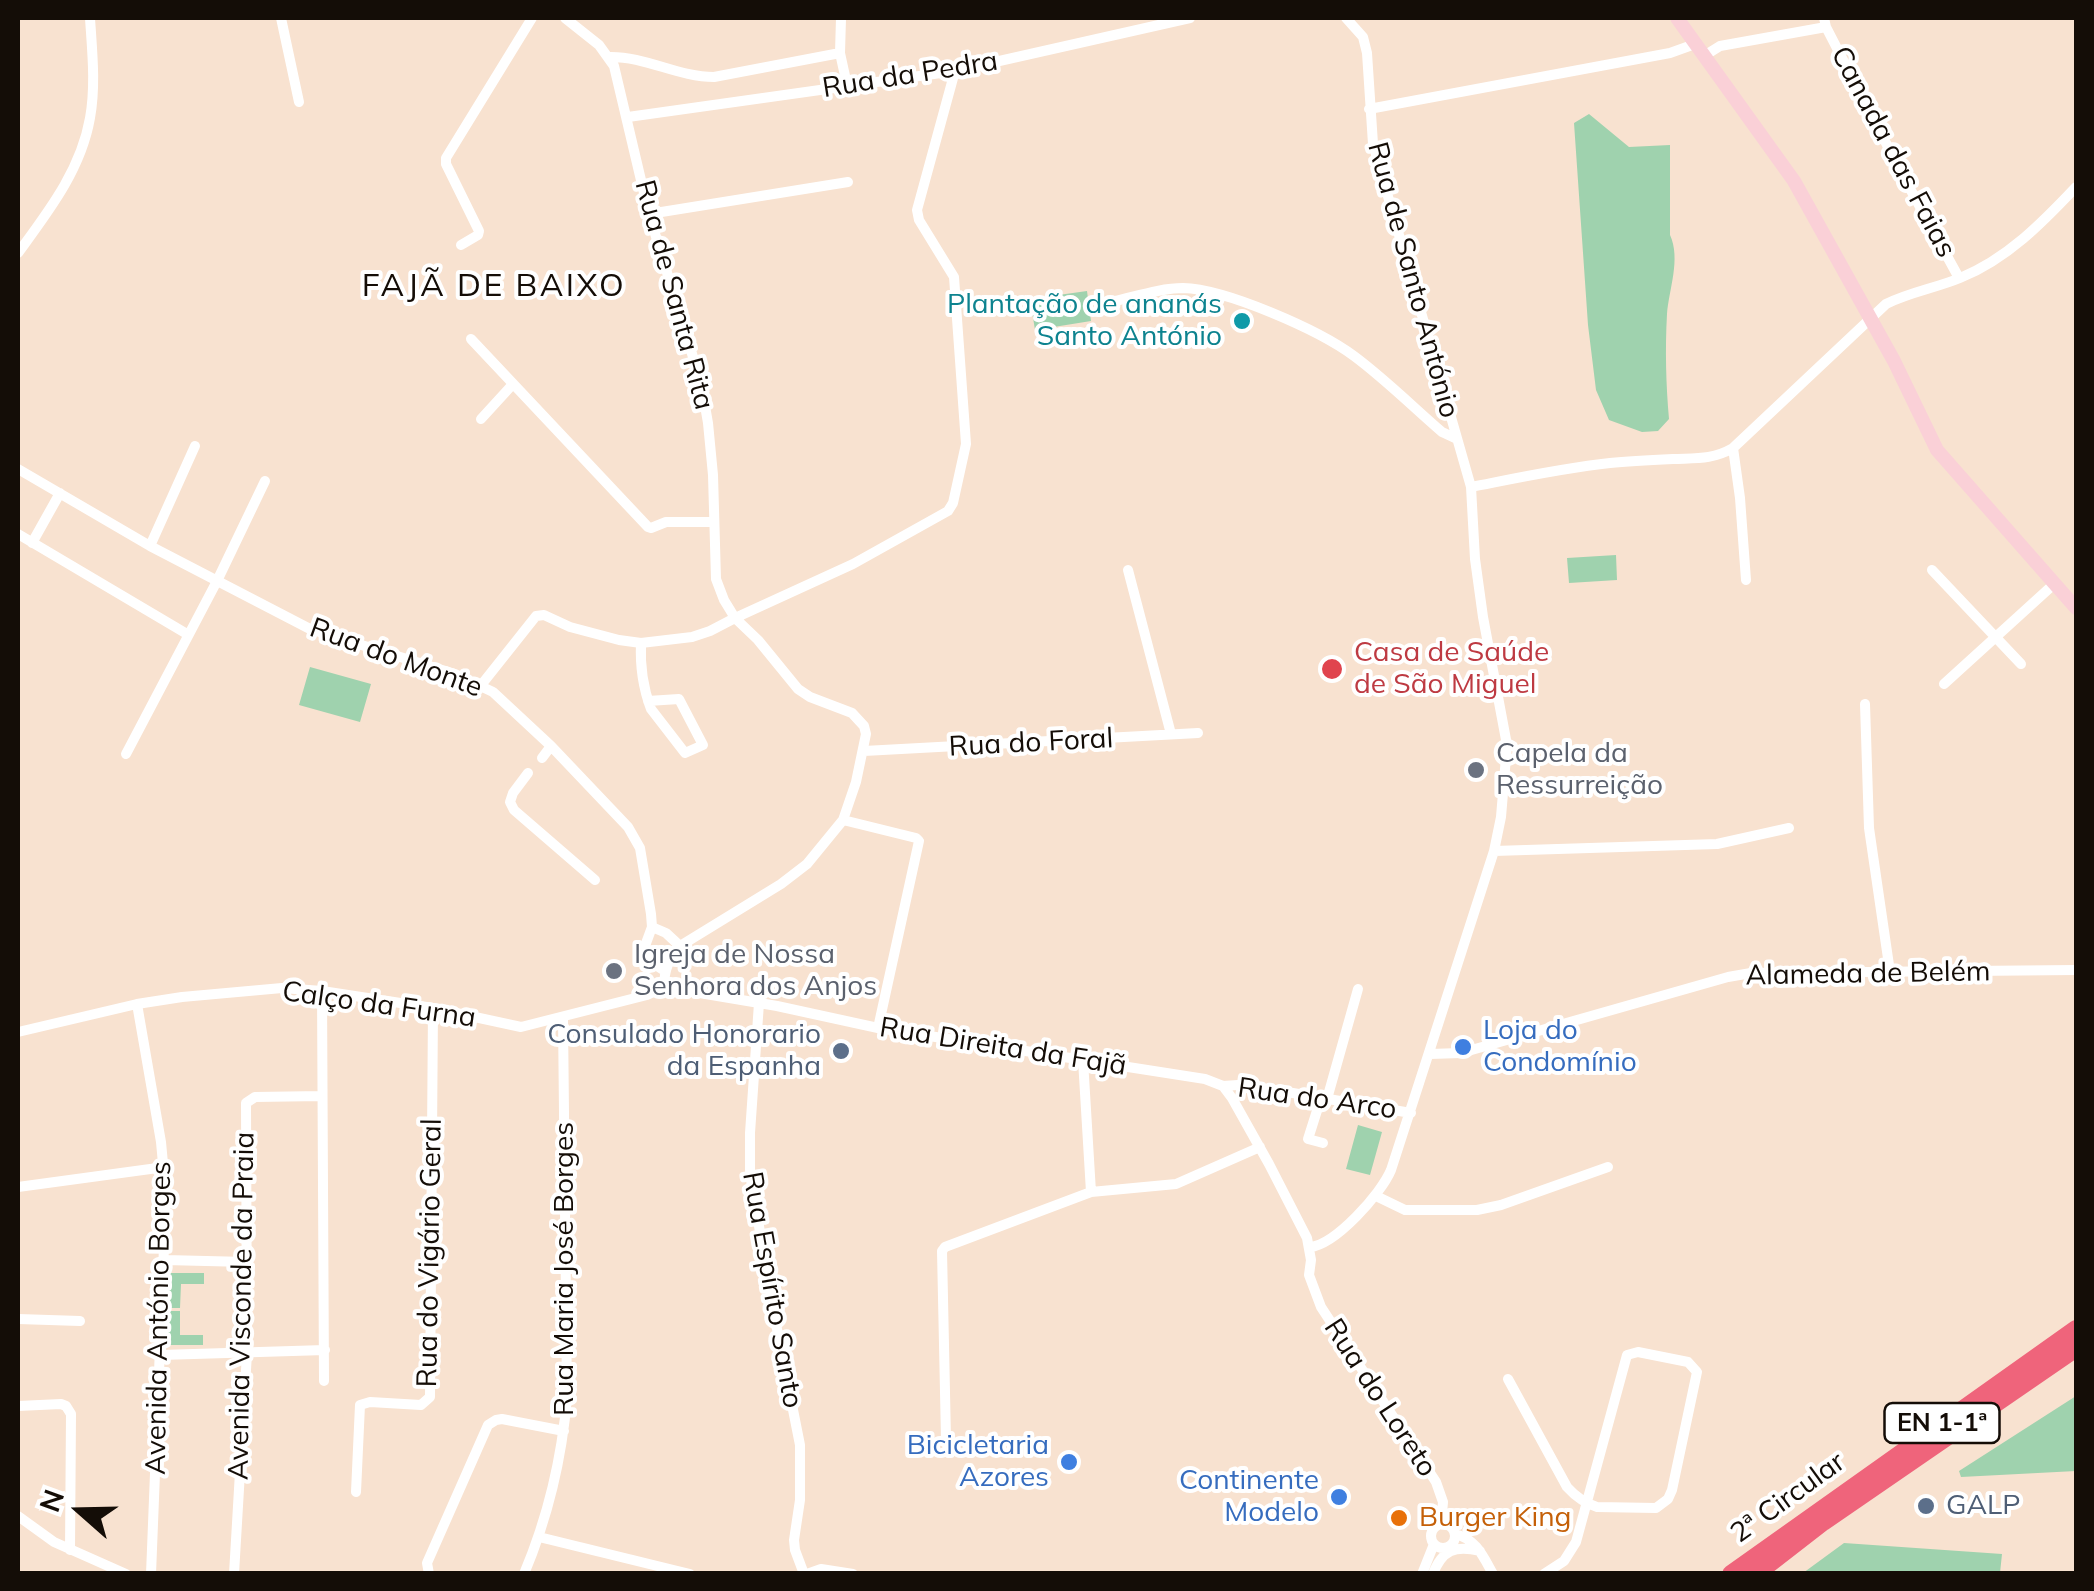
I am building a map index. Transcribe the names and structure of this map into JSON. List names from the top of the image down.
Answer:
{
  "streets": {
    "highway": ["EN 1-1ª", "2ª Circular"],
    "street": [
      "Rua da Pedra",
      "Canada das Faias",
      "Rua de Santo António",
      "Rua de Santa Rita",
      "Rua do Monte",
      "Rua do Foral",
      "Alameda de Belém",
      "Calço da Furna",
      "Rua Direita da Fajã",
      "Rua do Arco",
      "Rua do Vigário Geral",
      "Rua Maria José Borges",
      "Rua Espírito Santo",
      "Avenida Visconde da Praia",
      "Avenida António Borges",
      "Rua do Loreto"
    ]
  },
  "crossings": [
    ["Rua da Pedra", "Rua de Santa Rita"],
    ["Canada das Faias", "Rua de Santo António"],
    ["Rua de Santo António", "Alameda de Belém"],
    ["Rua de Santo António", "Rua do Arco"],
    ["Rua de Santa Rita", "Rua do Foral"],
    ["Calço da Furna", "Rua Direita da Fajã"],
    ["Calço da Furna", "Rua do Vigário Geral"],
    ["Calço da Furna", "Rua Maria José Borges"],
    ["Calço da Furna", "Avenida António Borges"],
    ["Rua Direita da Fajã", "Rua do Arco"],
    ["Rua Direita da Fajã", "Rua Espírito Santo"]
  ],
  "districts": ["FAJÃ DE BAIXO"],
  "places": [
    "Plantação de ananás Santo António",
    "Casa de Saúde de São Miguel",
    "Capela da Ressurreição",
    "Igreja de Nossa Senhora dos Anjos",
    "Loja do Condomínio",
    "Consulado Honorario da Espanha",
    "Bicicletaria Azores",
    "Continente Modelo",
    "GALP",
    "Burger King"
  ],
  "north": "left"
}
